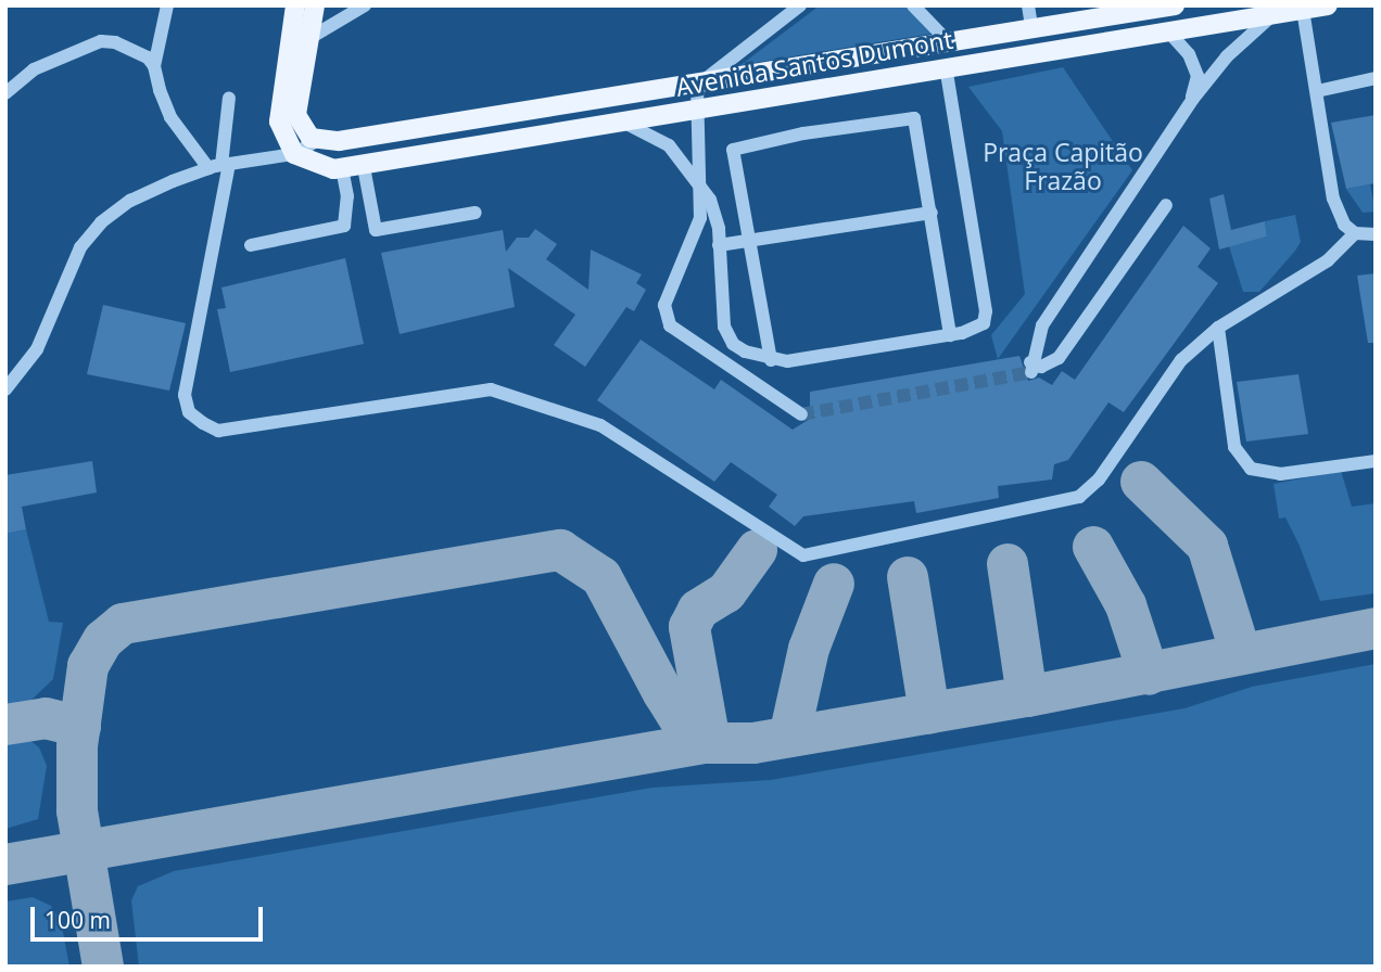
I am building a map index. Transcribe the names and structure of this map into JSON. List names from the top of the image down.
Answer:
{
  "streets": {
    "main road": ["Avenida Santos Dumont"]
  },
  "parks": ["Praça Capitão Frazão"],
  "scale_bar": "100 m"
}
